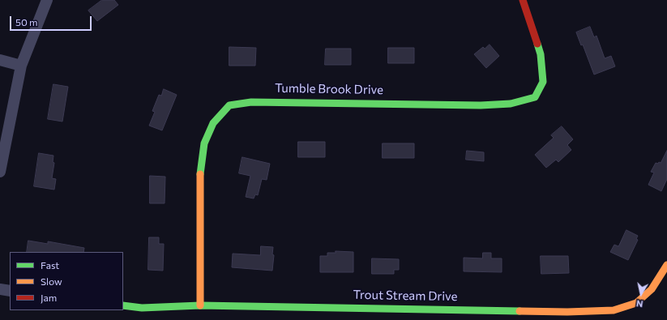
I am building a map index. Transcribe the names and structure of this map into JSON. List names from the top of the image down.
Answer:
{
  "streets": {
    "street": ["Tumble Brook Drive", "Trout Stream Drive"]
  },
  "crossings": [
    ["Tumble Brook Drive", "Trout Stream Drive"]
  ],
  "legend": ["Fast", "Slow", "Jam"],
  "scale_bar": "50 m",
  "north": "bottom"
}
